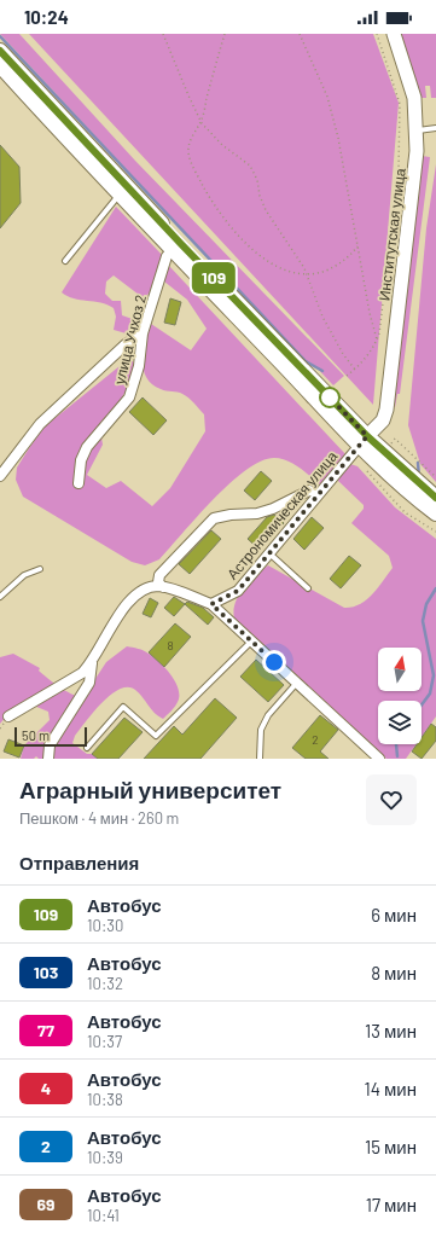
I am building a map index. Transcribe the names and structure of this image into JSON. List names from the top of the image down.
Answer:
{
  "streets": {
    "street": ["Институтская улица", "улица Учхоз 2", "Астрономическая улица"]
  },
  "crossings": [
    ["Институтская улица", "Астрономическая улица"]
  ],
  "lines": ["bus line 109"],
  "house_numbers": ["8", "2"],
  "scale_bar": "50 m",
  "north": "top",
  "page": {
    "status": "10:24",
    "on_map": "109",
    "scale": "50 m",
    "heading": [
      ["Аграрный университет", "Пешком · 4 мин · 260 m"],
      "Отправления"
    ],
    "list": [
      {
        "mark": "109",
        "name": "Автобус",
        "note": "10:30",
        "value": "6 мин"
      },
      {
        "mark": "103",
        "name": "Автобус",
        "note": "10:32",
        "value": "8 мин"
      },
      {
        "mark": "77",
        "name": "Автобус",
        "note": "10:37",
        "value": "13 мин"
      },
      {
        "mark": "4",
        "name": "Автобус",
        "note": "10:38",
        "value": "14 мин"
      },
      {
        "mark": "2",
        "name": "Автобус",
        "note": "10:39",
        "value": "15 мин"
      },
      {
        "mark": "69",
        "name": "Автобус",
        "note": "10:41",
        "value": "17 мин"
      }
    ]
  }
}
